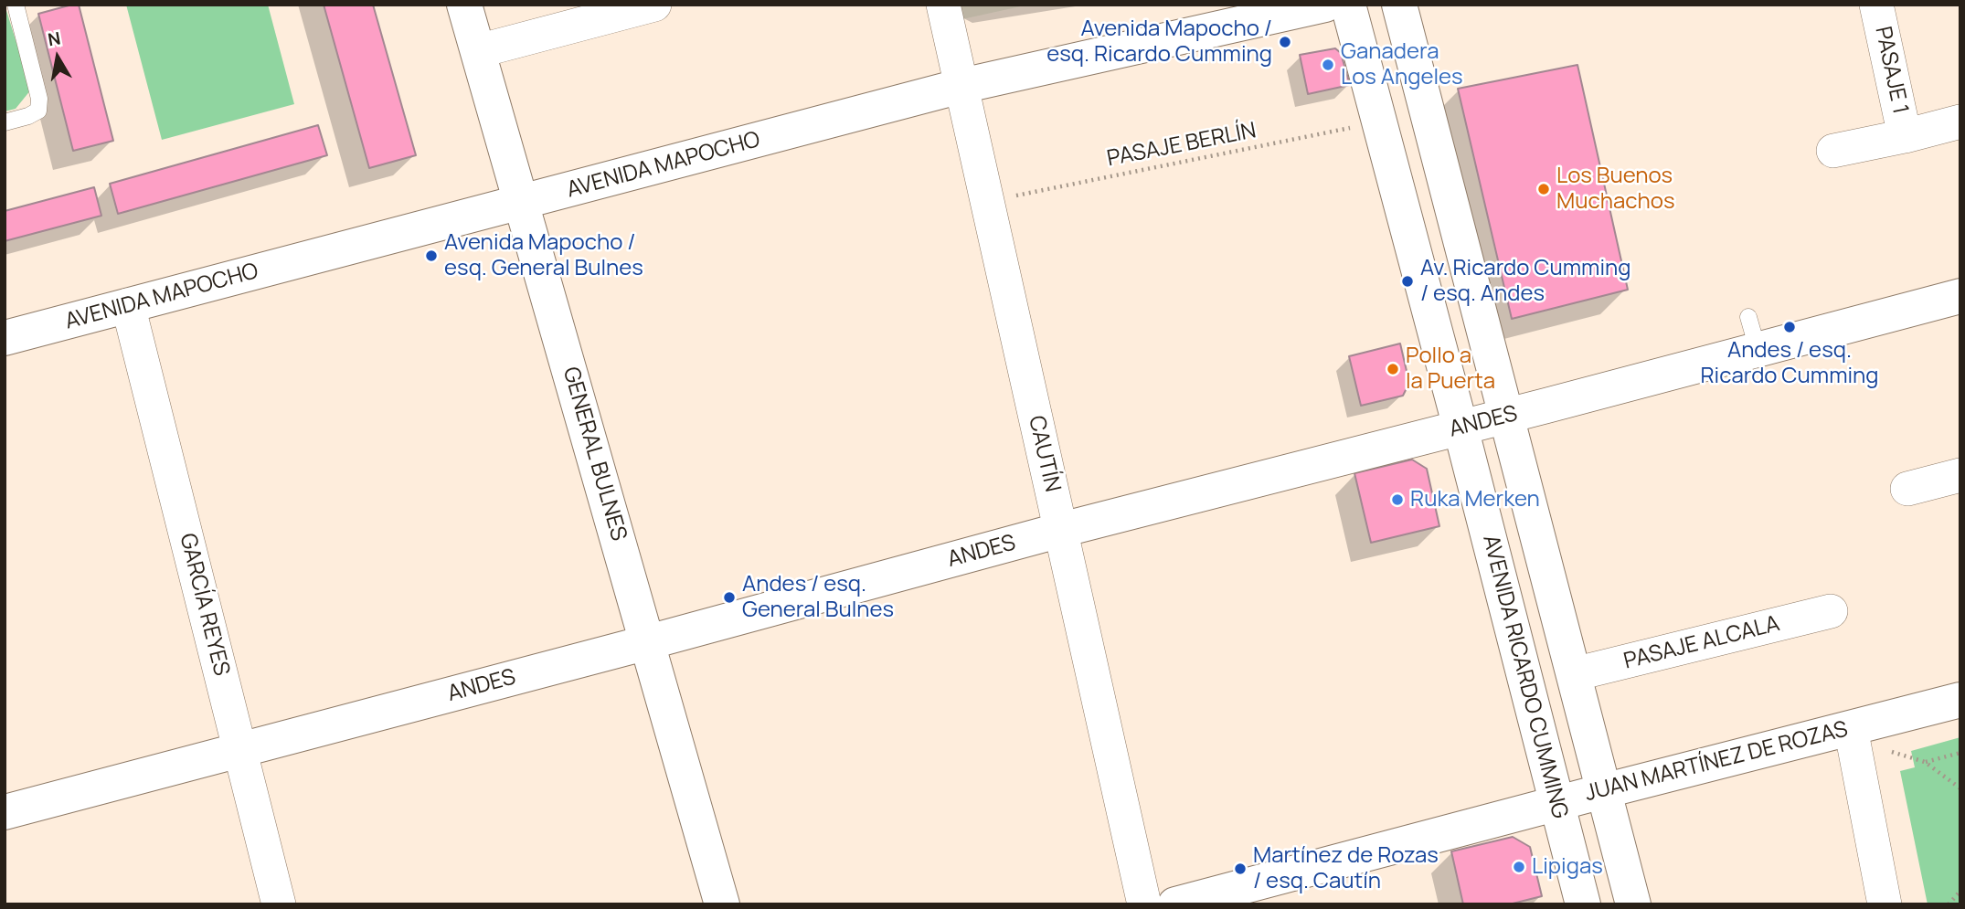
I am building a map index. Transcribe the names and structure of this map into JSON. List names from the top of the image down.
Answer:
{
  "streets": {
    "street": [
      "PASAJE 1",
      "AVENIDA MAPOCHO",
      "ANDES",
      "GENERAL BULNES",
      "CAUTÍN",
      "GARCÍA REYES",
      "PASAJE ALCALA",
      "AVENIDA RICARDO CUMMING",
      "JUAN MARTÍNEZ DE ROZAS"
    ],
    "path": ["PASAJE BERLÍN"]
  },
  "crossings": [
    ["AVENIDA MAPOCHO", "GENERAL BULNES"],
    ["AVENIDA MAPOCHO", "CAUTÍN"],
    ["AVENIDA MAPOCHO", "GARCÍA REYES"],
    ["ANDES", "GENERAL BULNES"],
    ["ANDES", "CAUTÍN"],
    ["ANDES", "GARCÍA REYES"],
    ["ANDES", "AVENIDA RICARDO CUMMING"],
    ["AVENIDA RICARDO CUMMING", "JUAN MARTÍNEZ DE ROZAS"]
  ],
  "places": [
    "Avenida Mapocho / esq. Ricardo Cumming",
    "Ganadera Los Angeles",
    "Los Buenos Muchachos",
    "Avenida Mapocho / esq. General Bulnes",
    "Av. Ricardo Cumming / esq. Andes",
    "Andes / esq. Ricardo Cumming",
    "Pollo a la Puerta",
    "Ruka Merken",
    "Andes / esq. General Bulnes",
    "Lipigas",
    "Martínez de Rozas / esq. Cautín"
  ],
  "north": "top"
}
